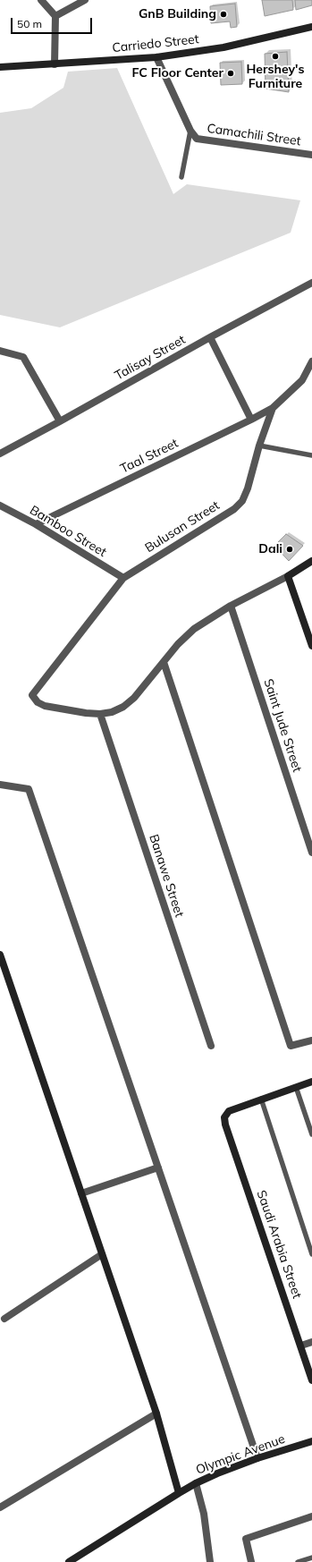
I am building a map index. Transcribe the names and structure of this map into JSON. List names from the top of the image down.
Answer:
{
  "streets": {
    "street": [
      "Carriedo Street",
      "Camachili Street",
      "Talisay Street",
      "Taal Street",
      "Bulusan Street",
      "Bamboo Street",
      "Saint Jude Street",
      "Banawe Street",
      "Saudi Arabia Street",
      "Olympic Avenue"
    ]
  },
  "crossings": [
    ["Carriedo Street", "Camachili Street"],
    ["Taal Street", "Bulusan Street"],
    ["Taal Street", "Bamboo Street"],
    ["Bulusan Street", "Bamboo Street"],
    ["Bulusan Street", "Banawe Street"]
  ],
  "places": [
    "GnB Building",
    "Hershey's Furniture",
    "FC Floor Center",
    "Dali"
  ],
  "scale_bar": "50 m"
}
